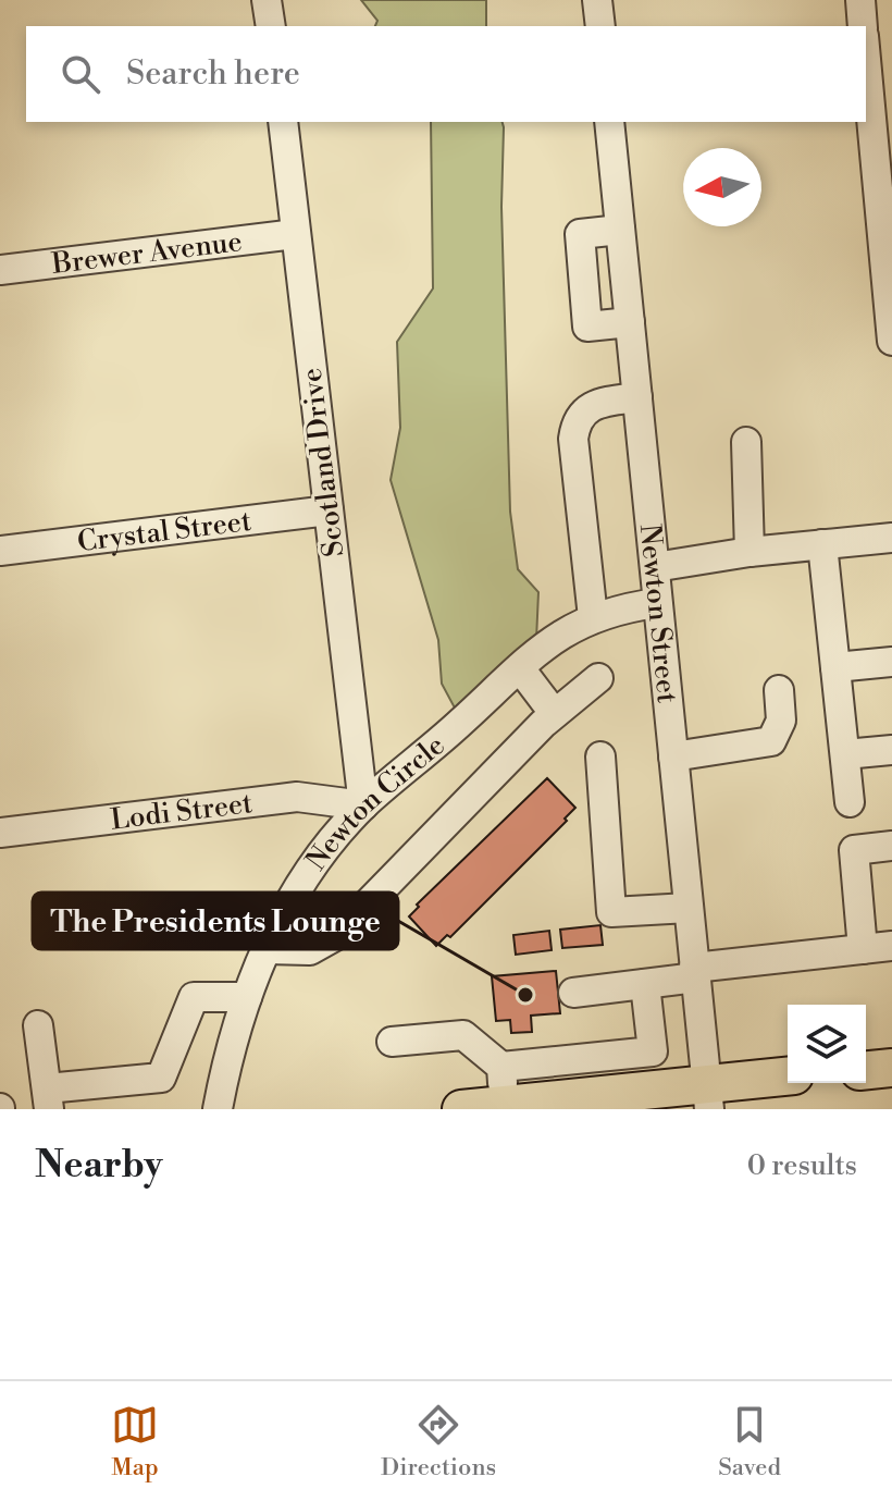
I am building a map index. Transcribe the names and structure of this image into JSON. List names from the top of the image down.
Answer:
{
  "streets": {
    "street": [
      "Brewer Avenue",
      "Scotland Drive",
      "Crystal Street",
      "Newton Street",
      "Newton Circle",
      "Lodi Street"
    ]
  },
  "crossings": [
    ["Brewer Avenue", "Scotland Drive"],
    ["Scotland Drive", "Crystal Street"],
    ["Scotland Drive", "Newton Circle"],
    ["Scotland Drive", "Lodi Street"],
    ["Newton Street", "Newton Circle"],
    ["Newton Circle", "Lodi Street"]
  ],
  "places": ["The Presidents Lounge"],
  "north": "left",
  "page": {
    "search": "Search here",
    "heading": ["Nearby", "0 results"],
    "nav": ["Map", "Directions", "Saved"]
  }
}
